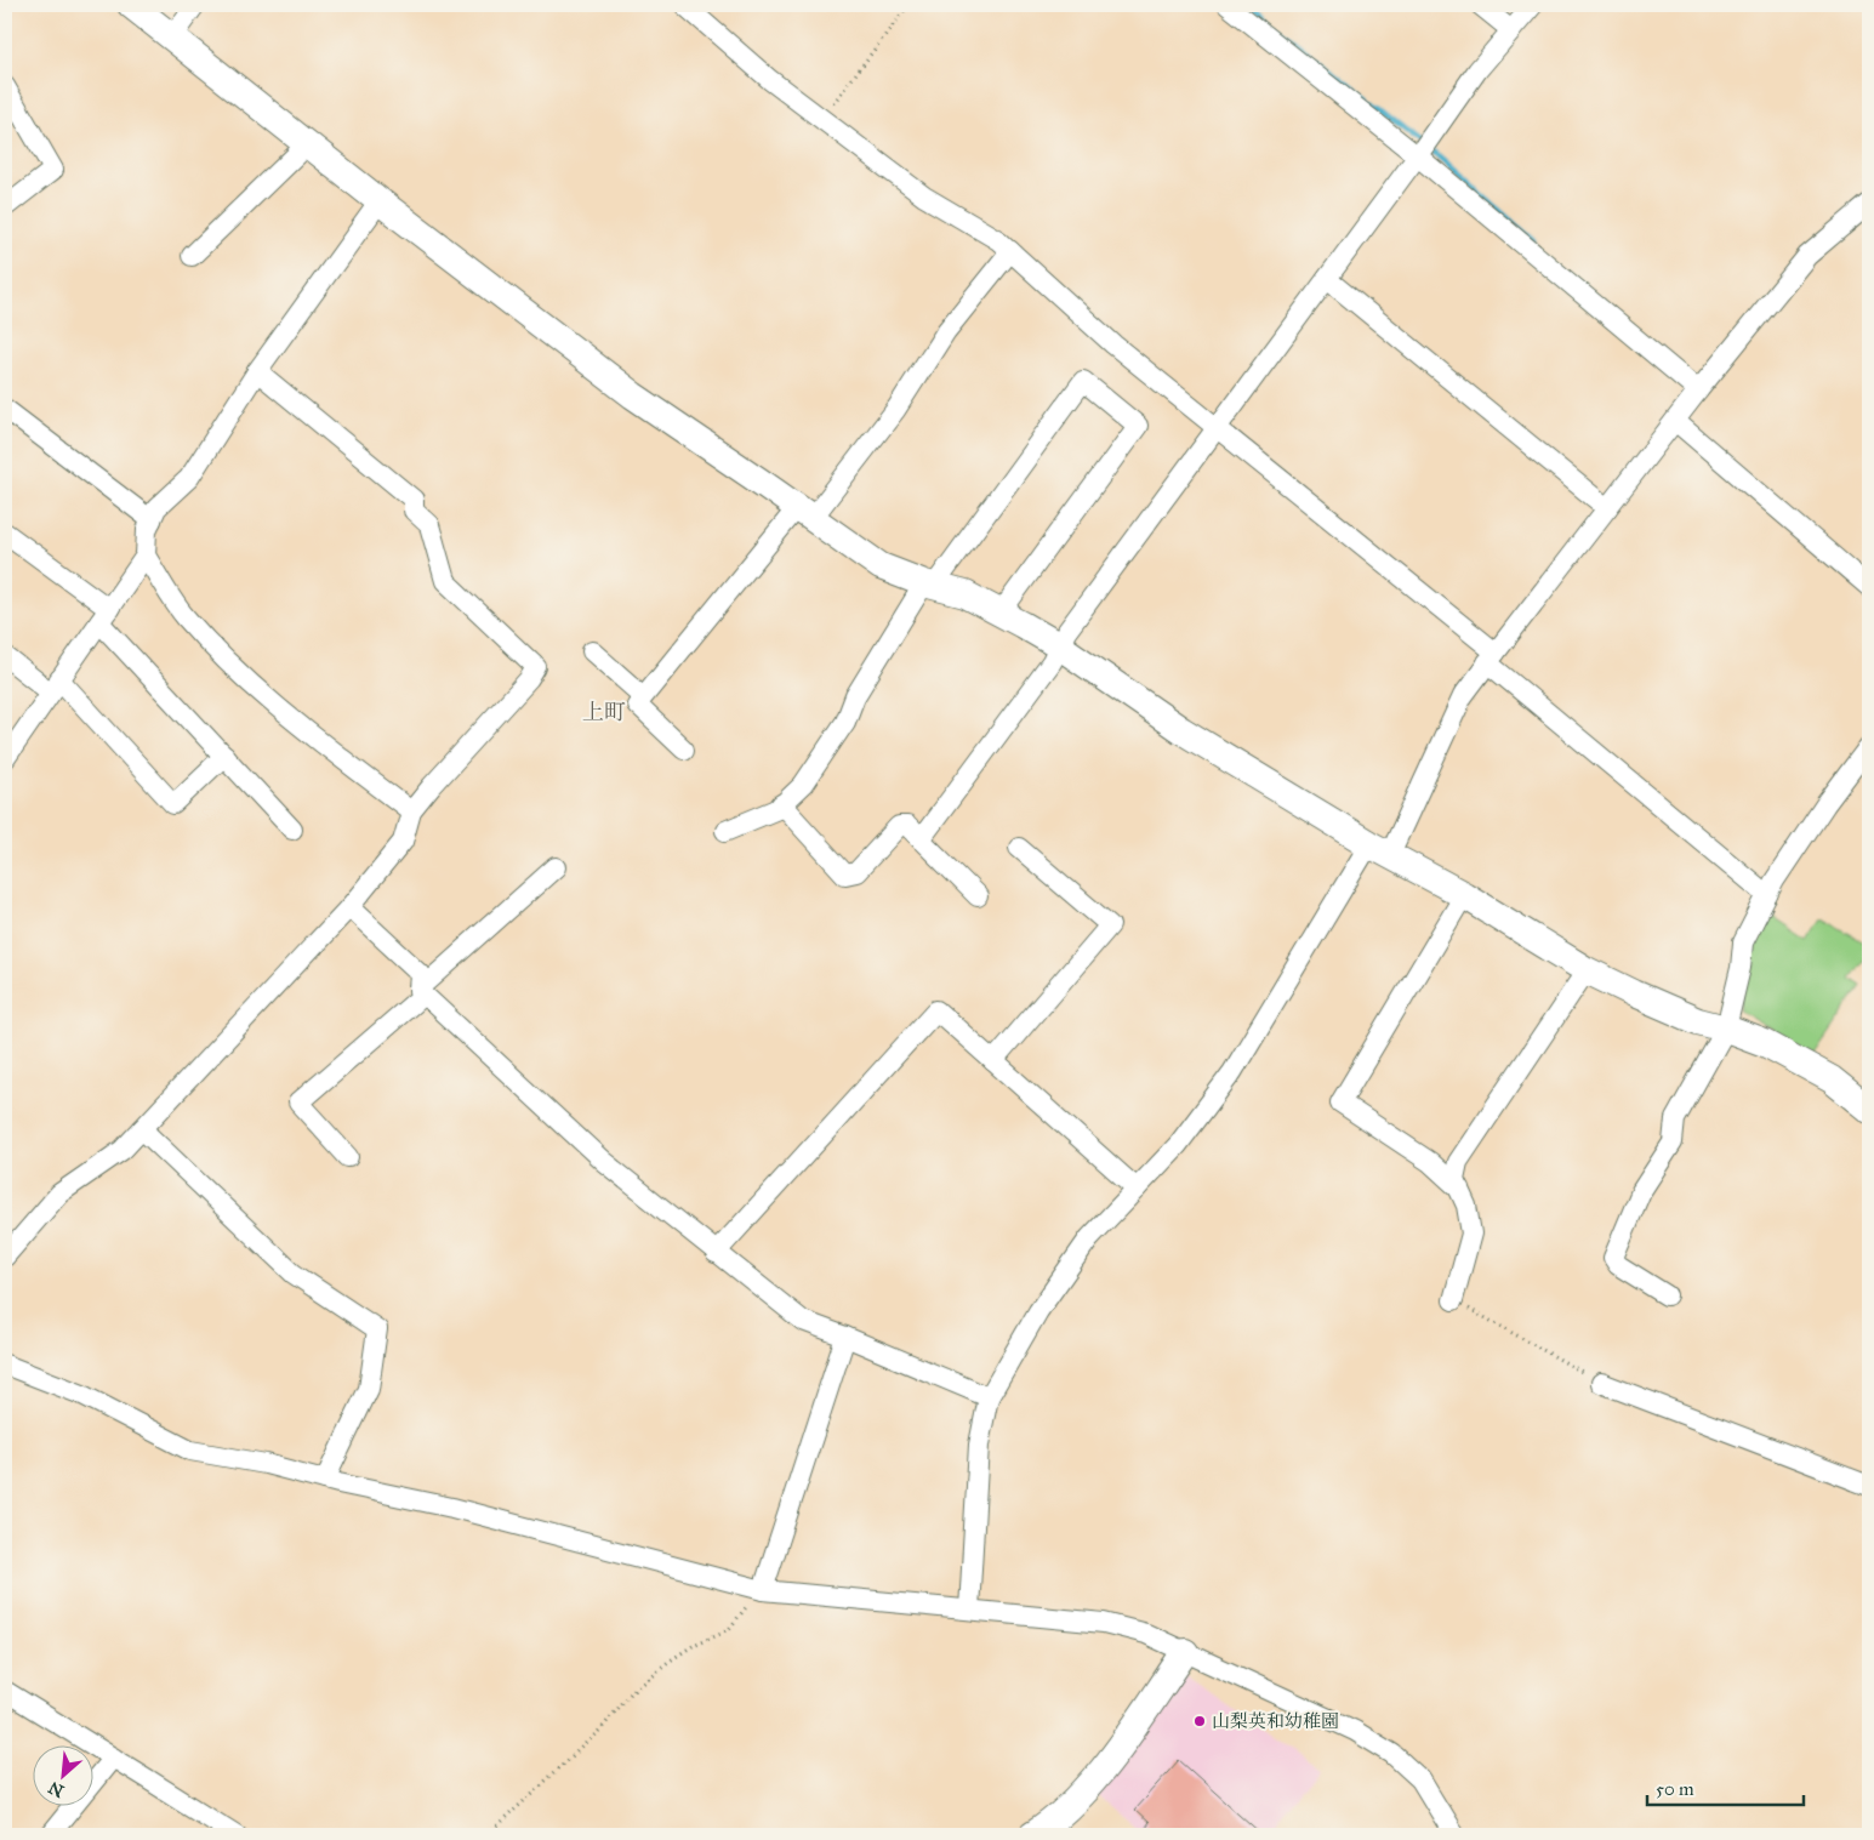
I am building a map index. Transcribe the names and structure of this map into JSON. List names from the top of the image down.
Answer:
{
  "districts": ["上町"],
  "places": ["山梨英和幼稚園"],
  "scale_bar": "50 m",
  "north": "bottom left"
}
